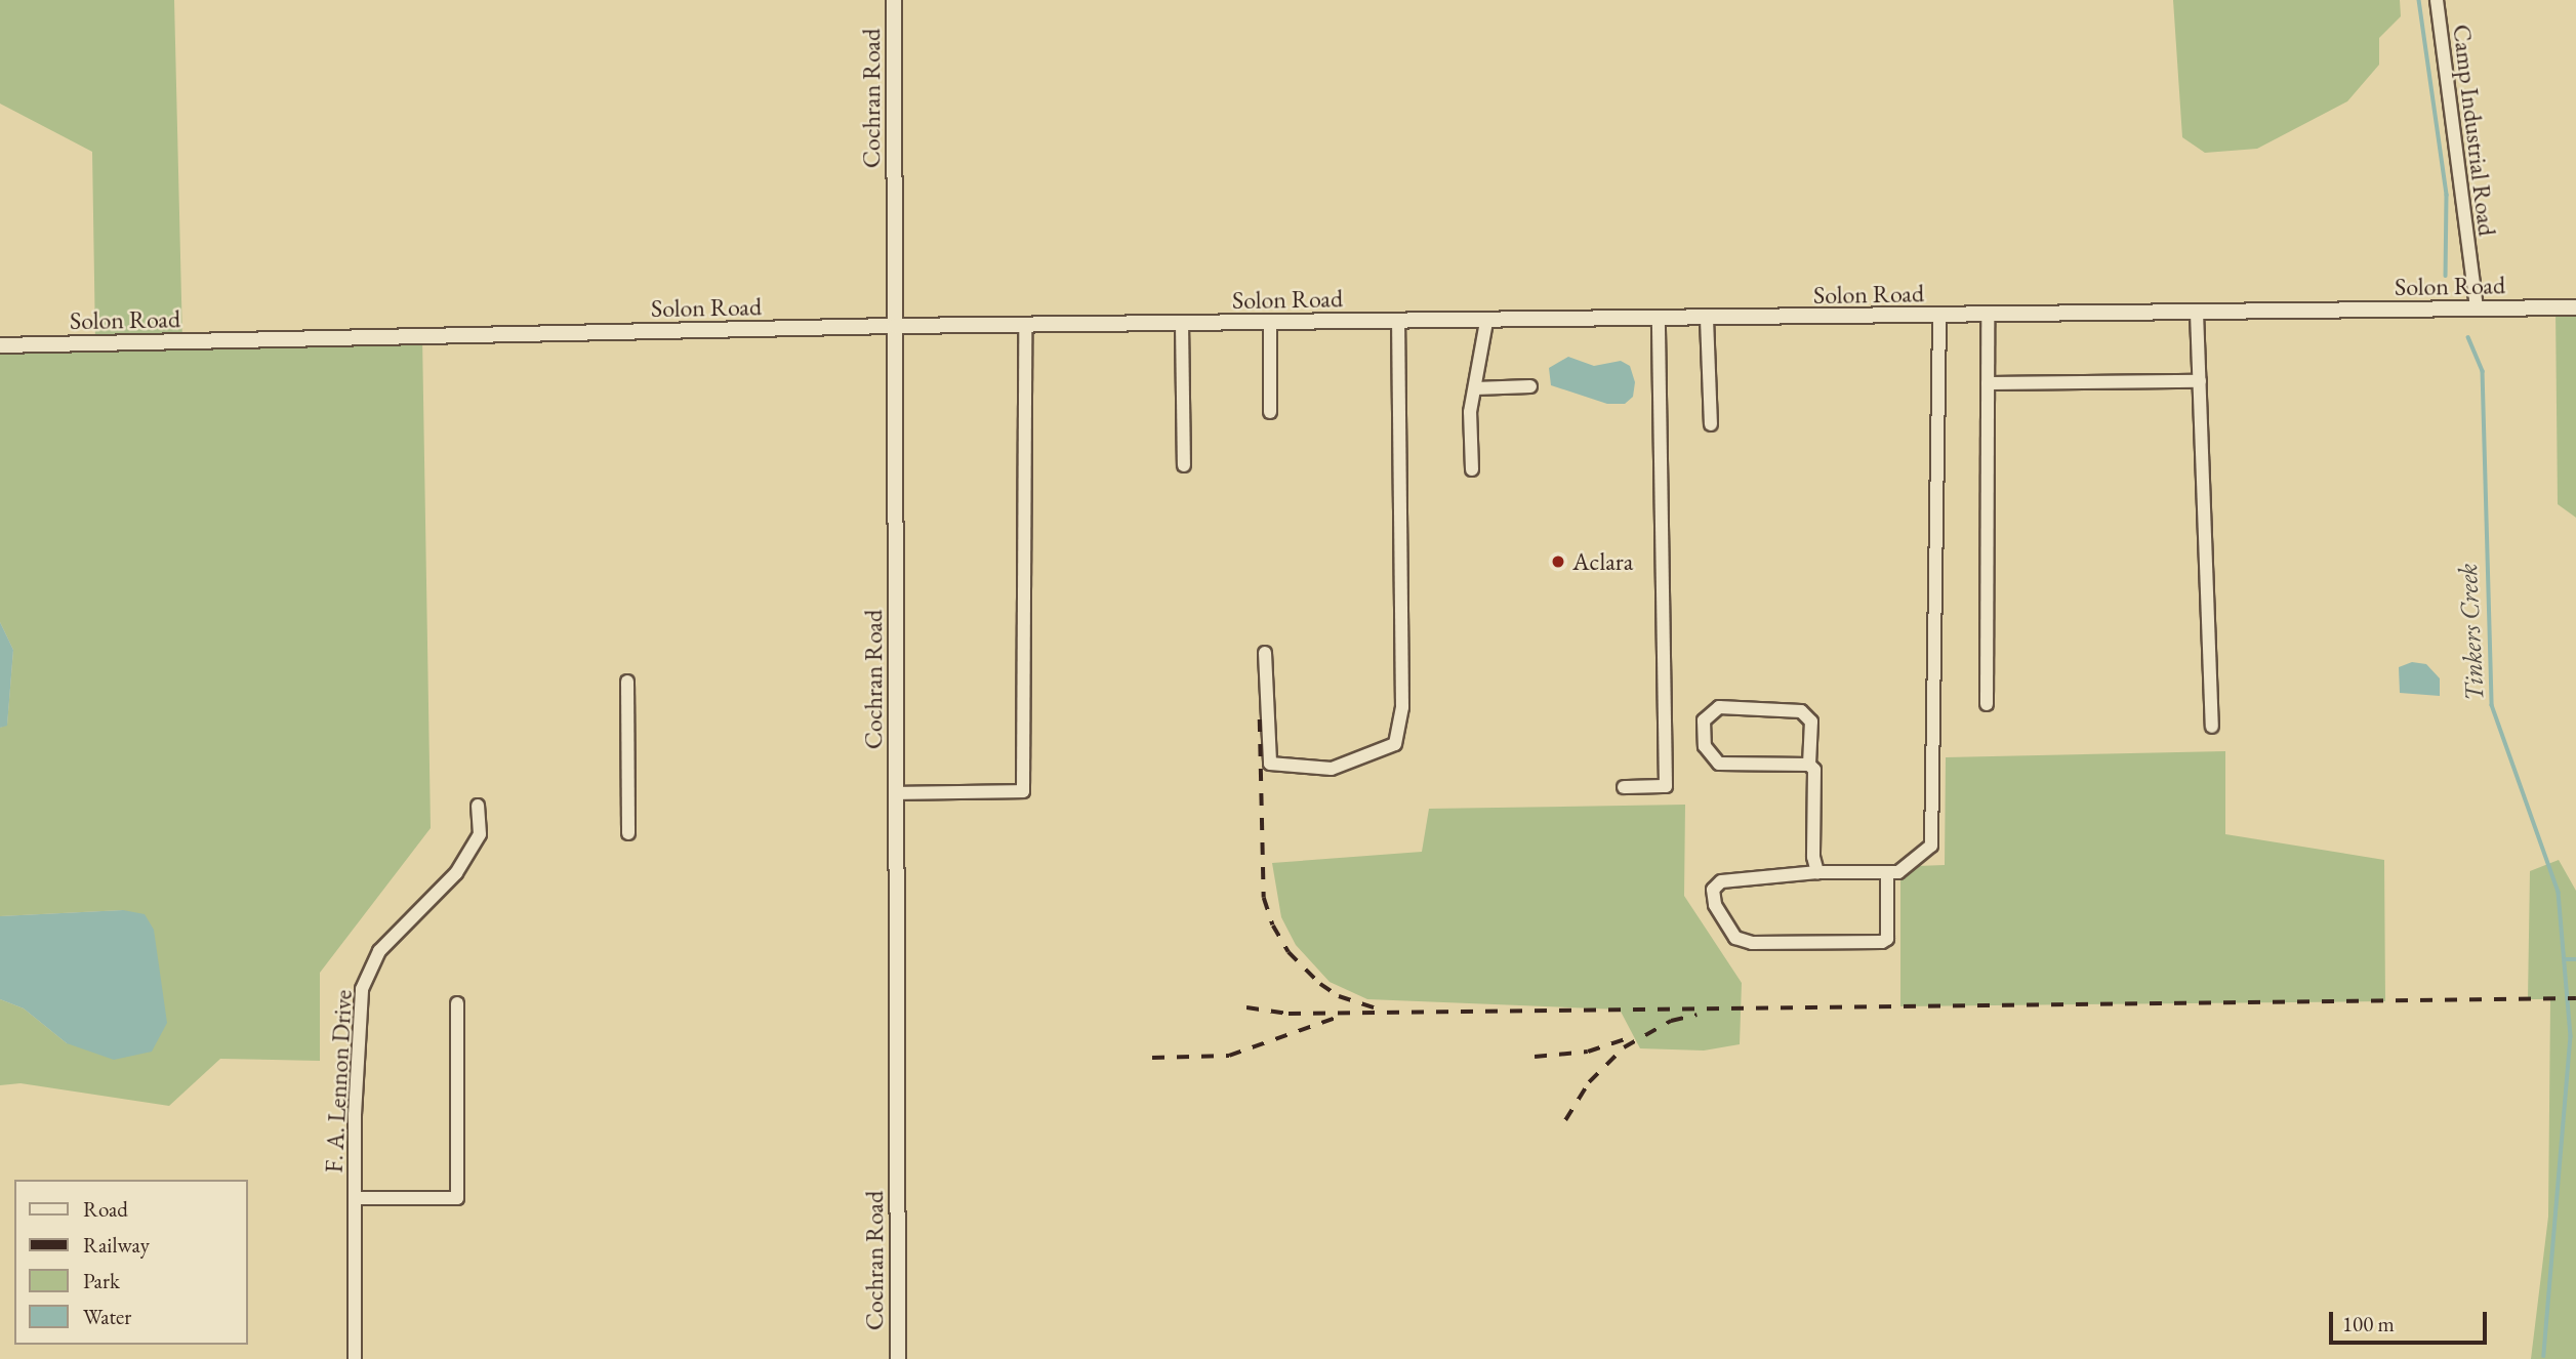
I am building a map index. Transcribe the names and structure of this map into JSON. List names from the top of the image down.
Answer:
{
  "streets": {
    "street": [
      "Cochran Road",
      "Camp Industrial Road",
      "Solon Road",
      "F. A. Lennon Drive"
    ]
  },
  "crossings": [
    ["Cochran Road", "Solon Road"],
    ["Camp Industrial Road", "Solon Road"]
  ],
  "water": ["Tinkers Creek"],
  "places": ["Aclara"],
  "legend": [
    "Road",
    "Railway",
    "Park",
    "Water"
  ],
  "scale_bar": "100 m"
}
